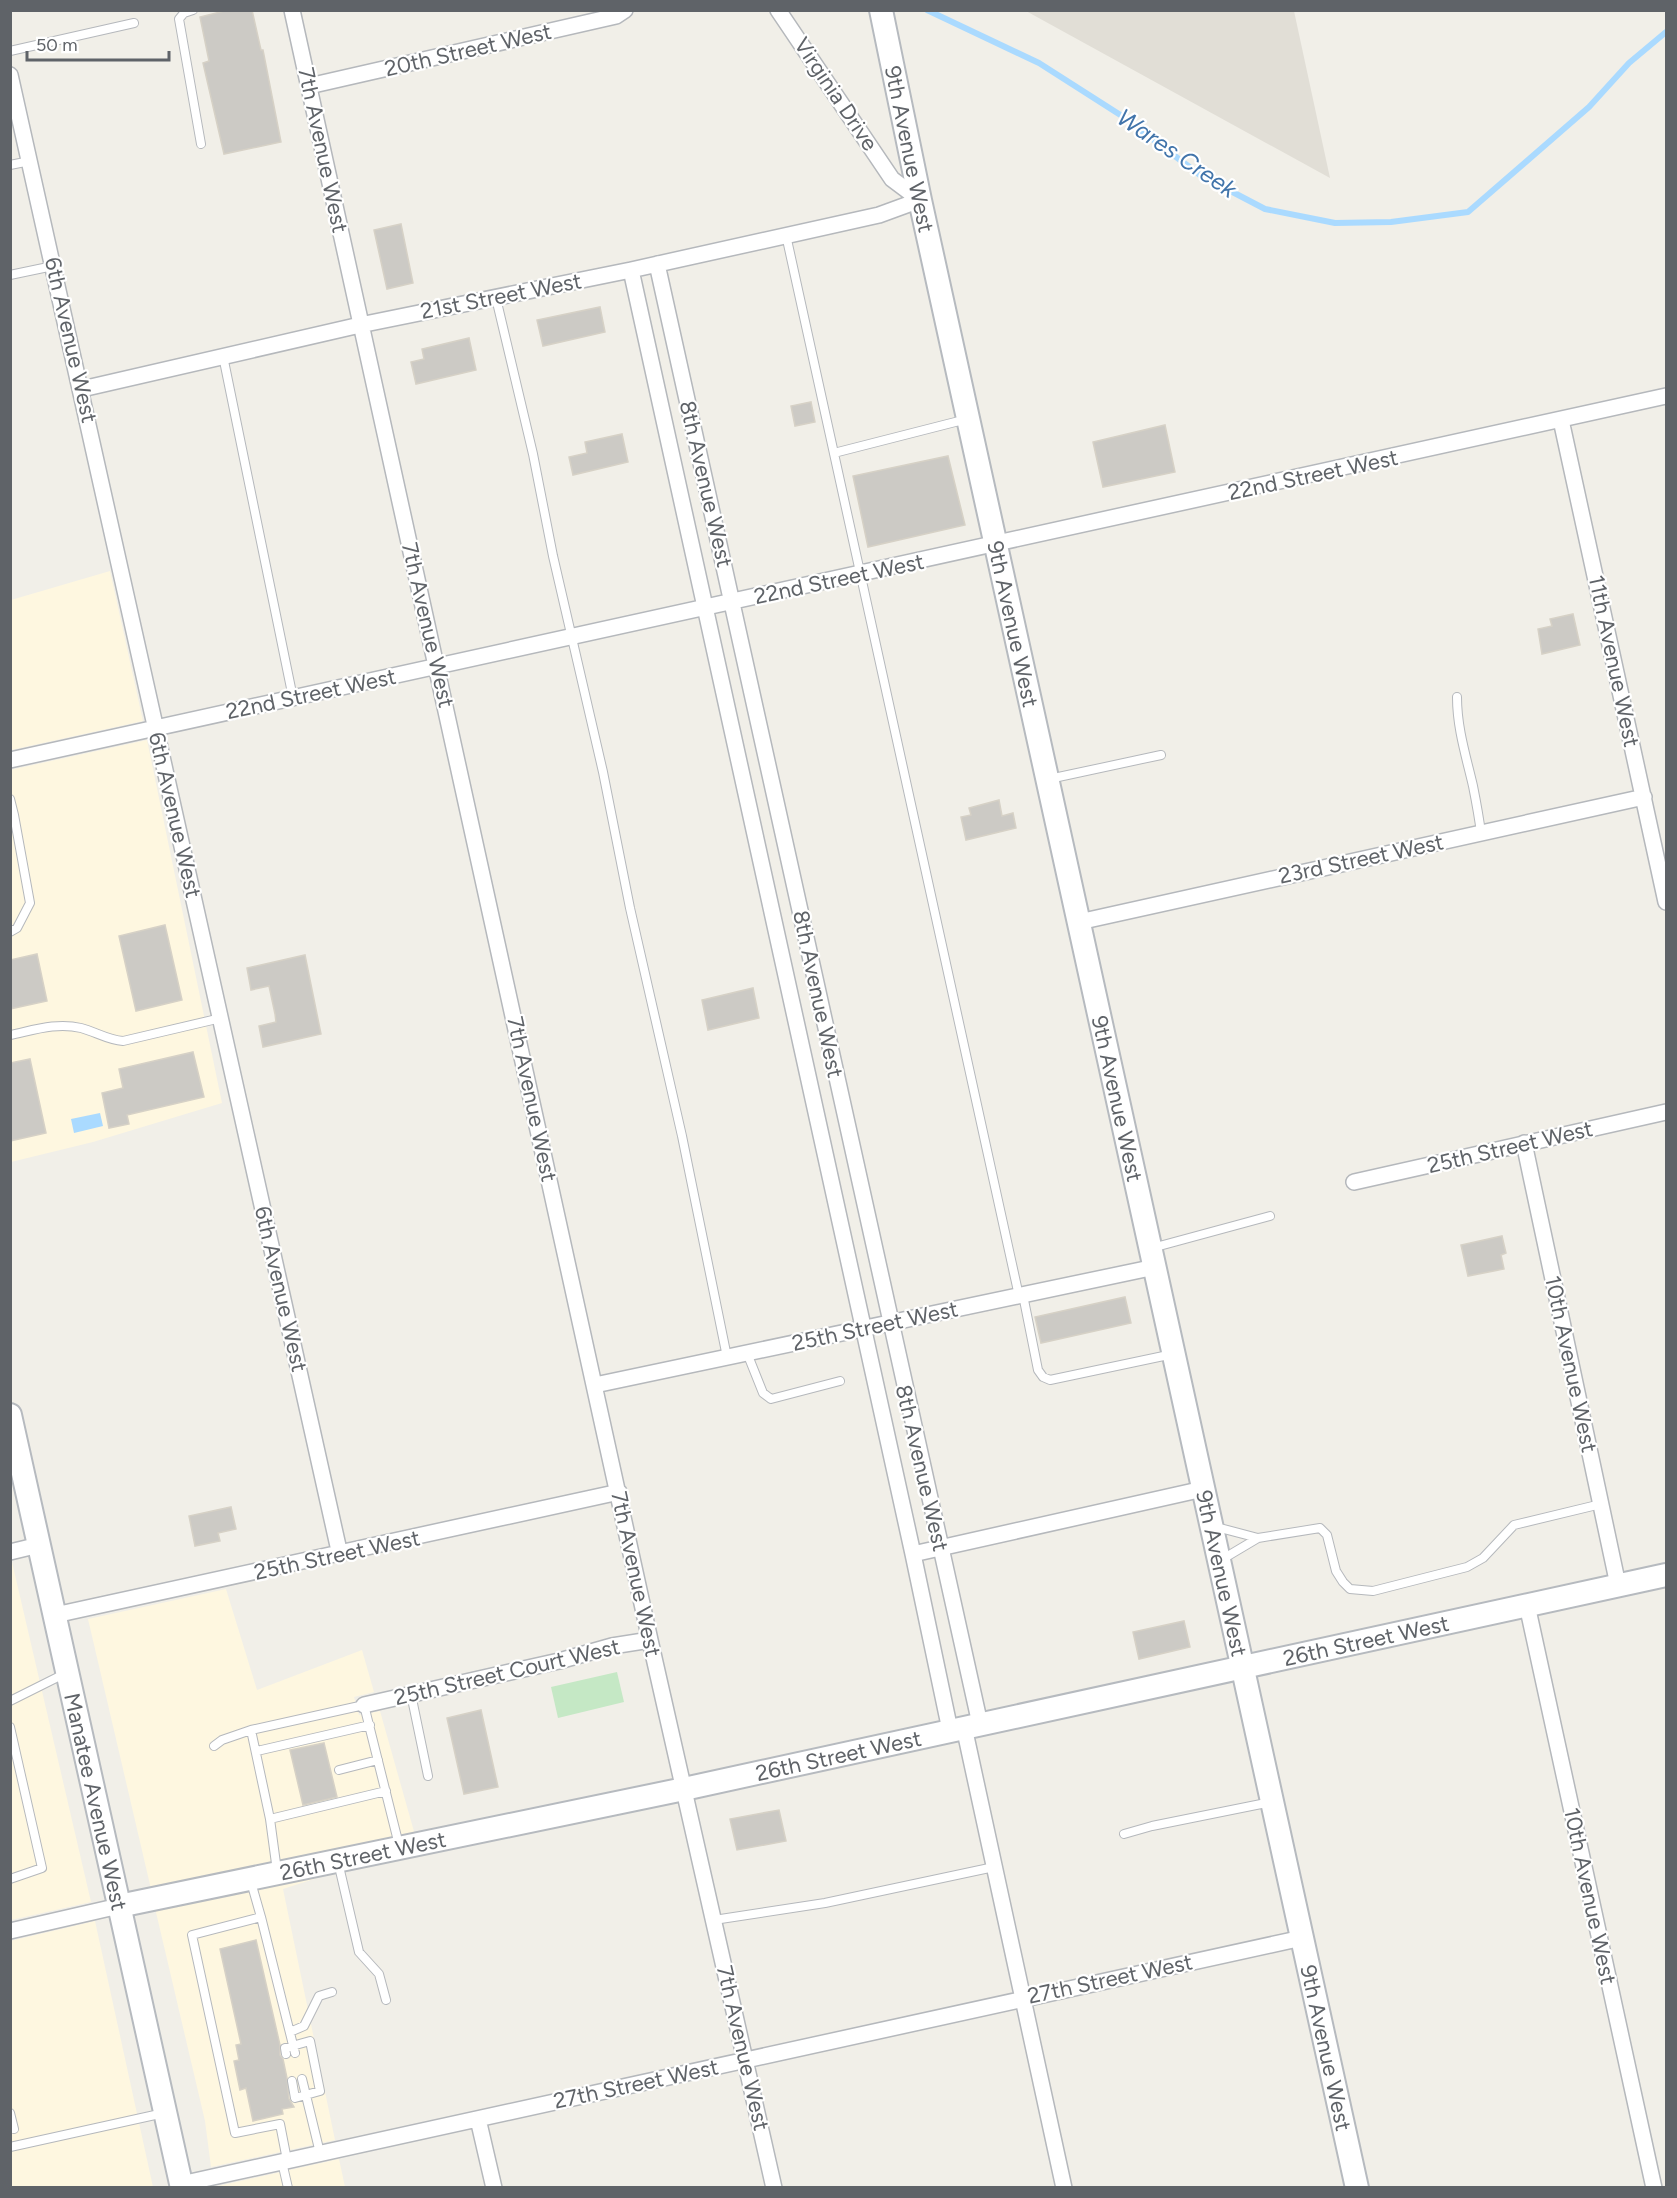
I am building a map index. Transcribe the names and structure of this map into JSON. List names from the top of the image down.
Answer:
{
  "streets": {
    "street": [
      "20th Street West",
      "Virginia Drive",
      "7th Avenue West",
      "9th Avenue West",
      "21st Street West",
      "6th Avenue West",
      "22nd Street West",
      "8th Avenue West",
      "11th Avenue West",
      "23rd Street West",
      "25th Street West",
      "10th Avenue West",
      "26th Street West",
      "25th Street Court West",
      "Manatee Avenue West",
      "27th Street West"
    ]
  },
  "crossings": [
    ["20th Street West", "7th Avenue West"],
    ["Virginia Drive", "9th Avenue West"],
    ["Virginia Drive", "21st Street West"],
    ["7th Avenue West", "21st Street West"],
    ["7th Avenue West", "22nd Street West"],
    ["7th Avenue West", "25th Street West"],
    ["7th Avenue West", "26th Street West"],
    ["7th Avenue West", "25th Street Court West"],
    ["7th Avenue West", "27th Street West"],
    ["9th Avenue West", "21st Street West"],
    ["9th Avenue West", "22nd Street West"],
    ["9th Avenue West", "23rd Street West"],
    ["9th Avenue West", "25th Street West"],
    ["9th Avenue West", "26th Street West"],
    ["9th Avenue West", "27th Street West"],
    ["21st Street West", "6th Avenue West"],
    ["21st Street West", "8th Avenue West"],
    ["6th Avenue West", "22nd Street West"],
    ["6th Avenue West", "25th Street West"],
    ["22nd Street West", "8th Avenue West"],
    ["22nd Street West", "11th Avenue West"],
    ["8th Avenue West", "25th Street West"],
    ["8th Avenue West", "26th Street West"],
    ["8th Avenue West", "27th Street West"],
    ["11th Avenue West", "23rd Street West"],
    ["25th Street West", "10th Avenue West"],
    ["25th Street West", "Manatee Avenue West"],
    ["10th Avenue West", "26th Street West"],
    ["26th Street West", "Manatee Avenue West"],
    ["Manatee Avenue West", "27th Street West"]
  ],
  "water": ["Wares Creek"],
  "scale_bar": "50 m"
}
